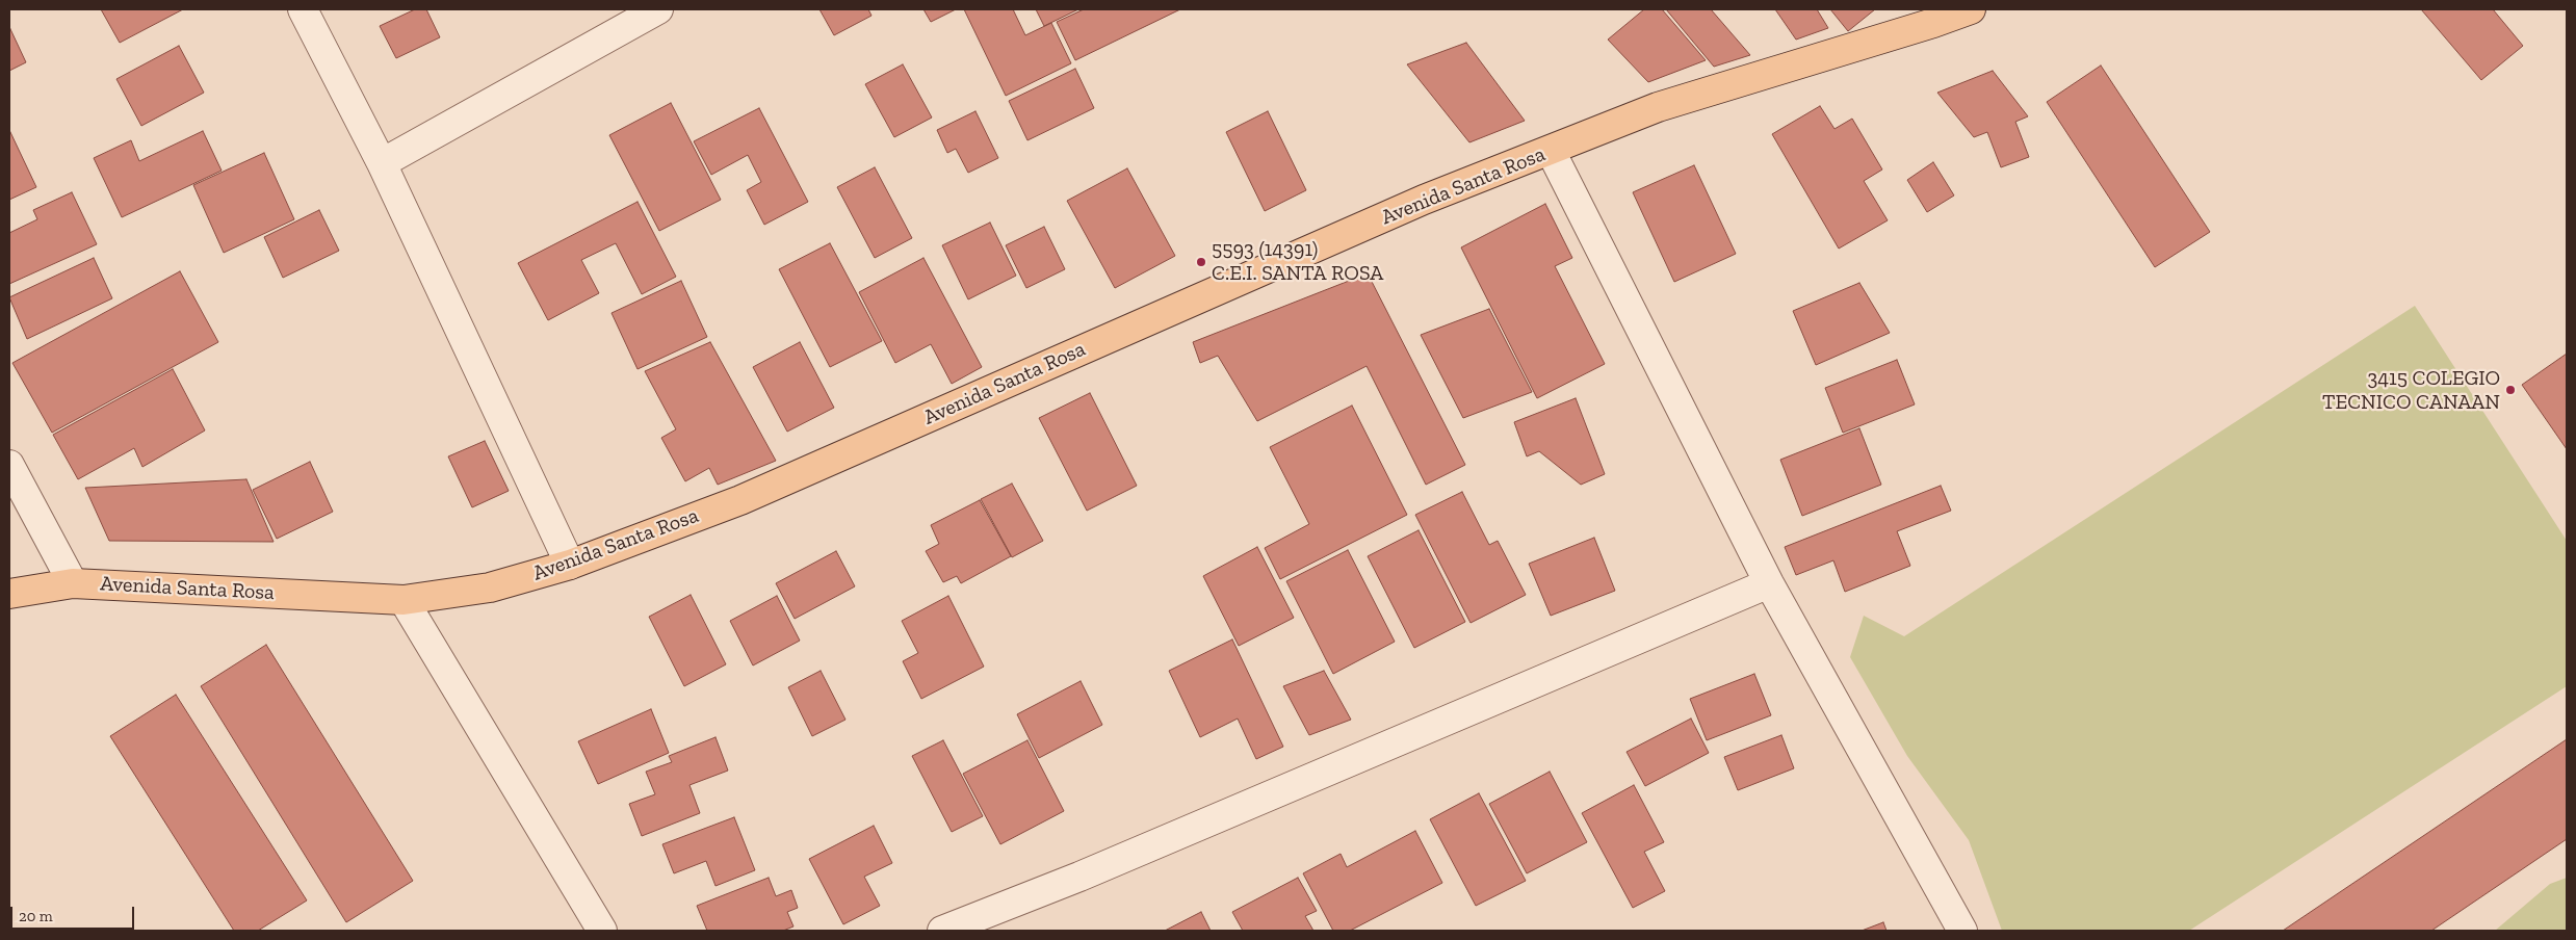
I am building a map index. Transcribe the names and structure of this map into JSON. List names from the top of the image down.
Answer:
{
  "streets": {
    "main road": ["Avenida Santa Rosa"]
  },
  "places": ["5593 (14391) C.E.I. SANTA ROSA", "3415 COLEGIO TECNICO CANAAN"],
  "scale_bar": "20 m"
}
